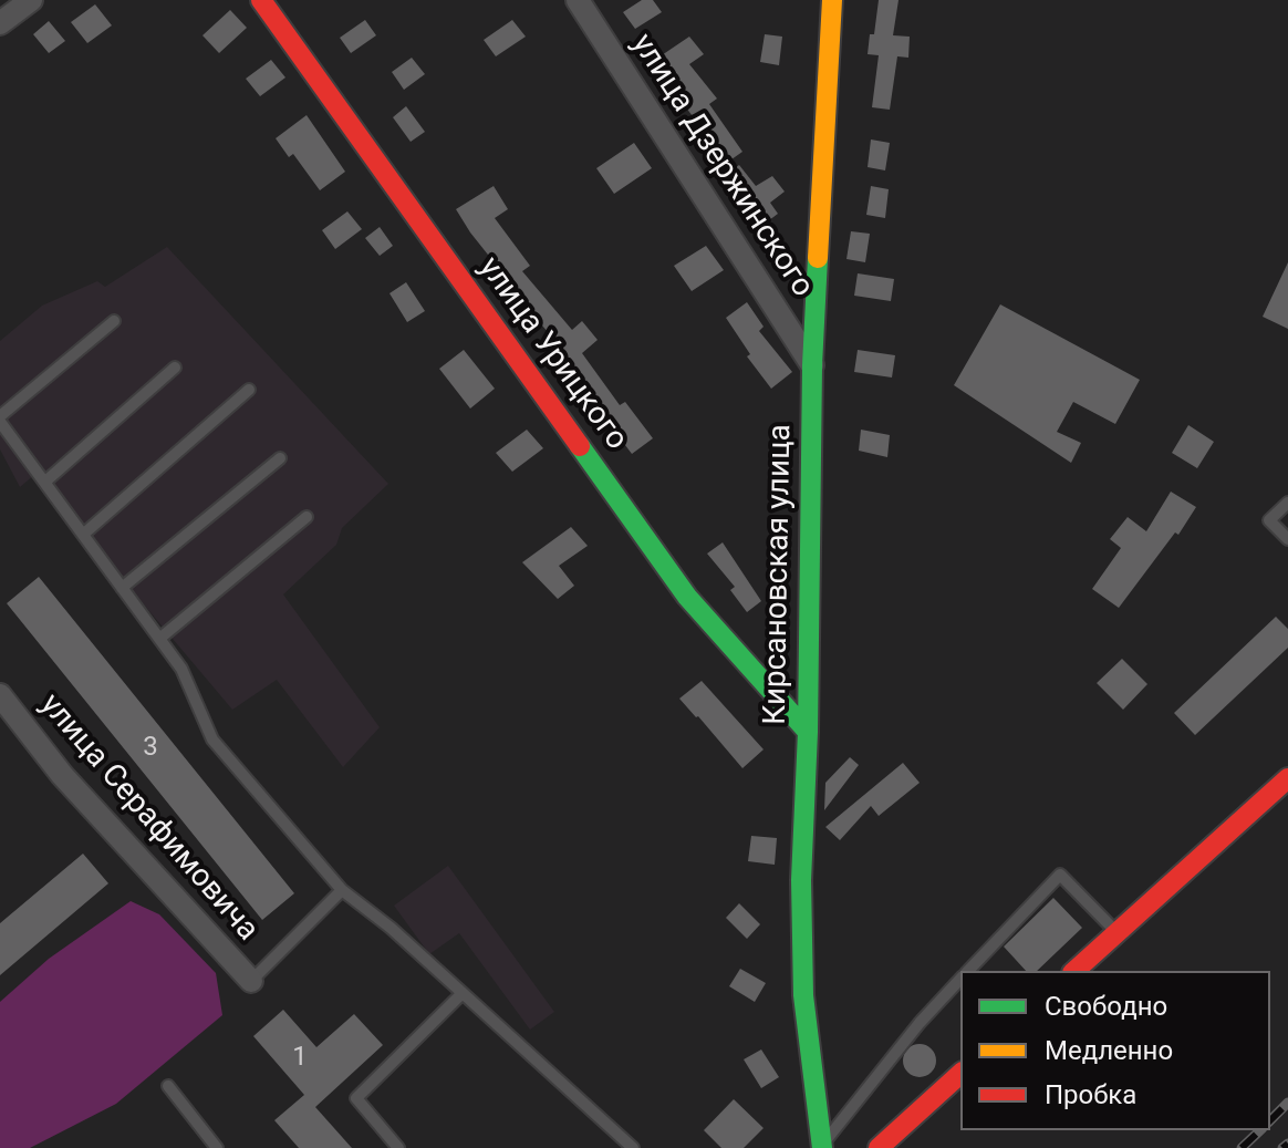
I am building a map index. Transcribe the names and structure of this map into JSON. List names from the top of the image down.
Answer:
{
  "streets": {
    "street": [
      "улица Дзержинского",
      "улица Урицкого",
      "Кирсановская улица",
      "улица Серафимовича"
    ]
  },
  "crossings": [
    ["улица Дзержинского", "Кирсановская улица"],
    ["улица Урицкого", "Кирсановская улица"]
  ],
  "house_numbers": ["3", "1"],
  "legend": ["Свободно", "Медленно", "Пробка"]
}
